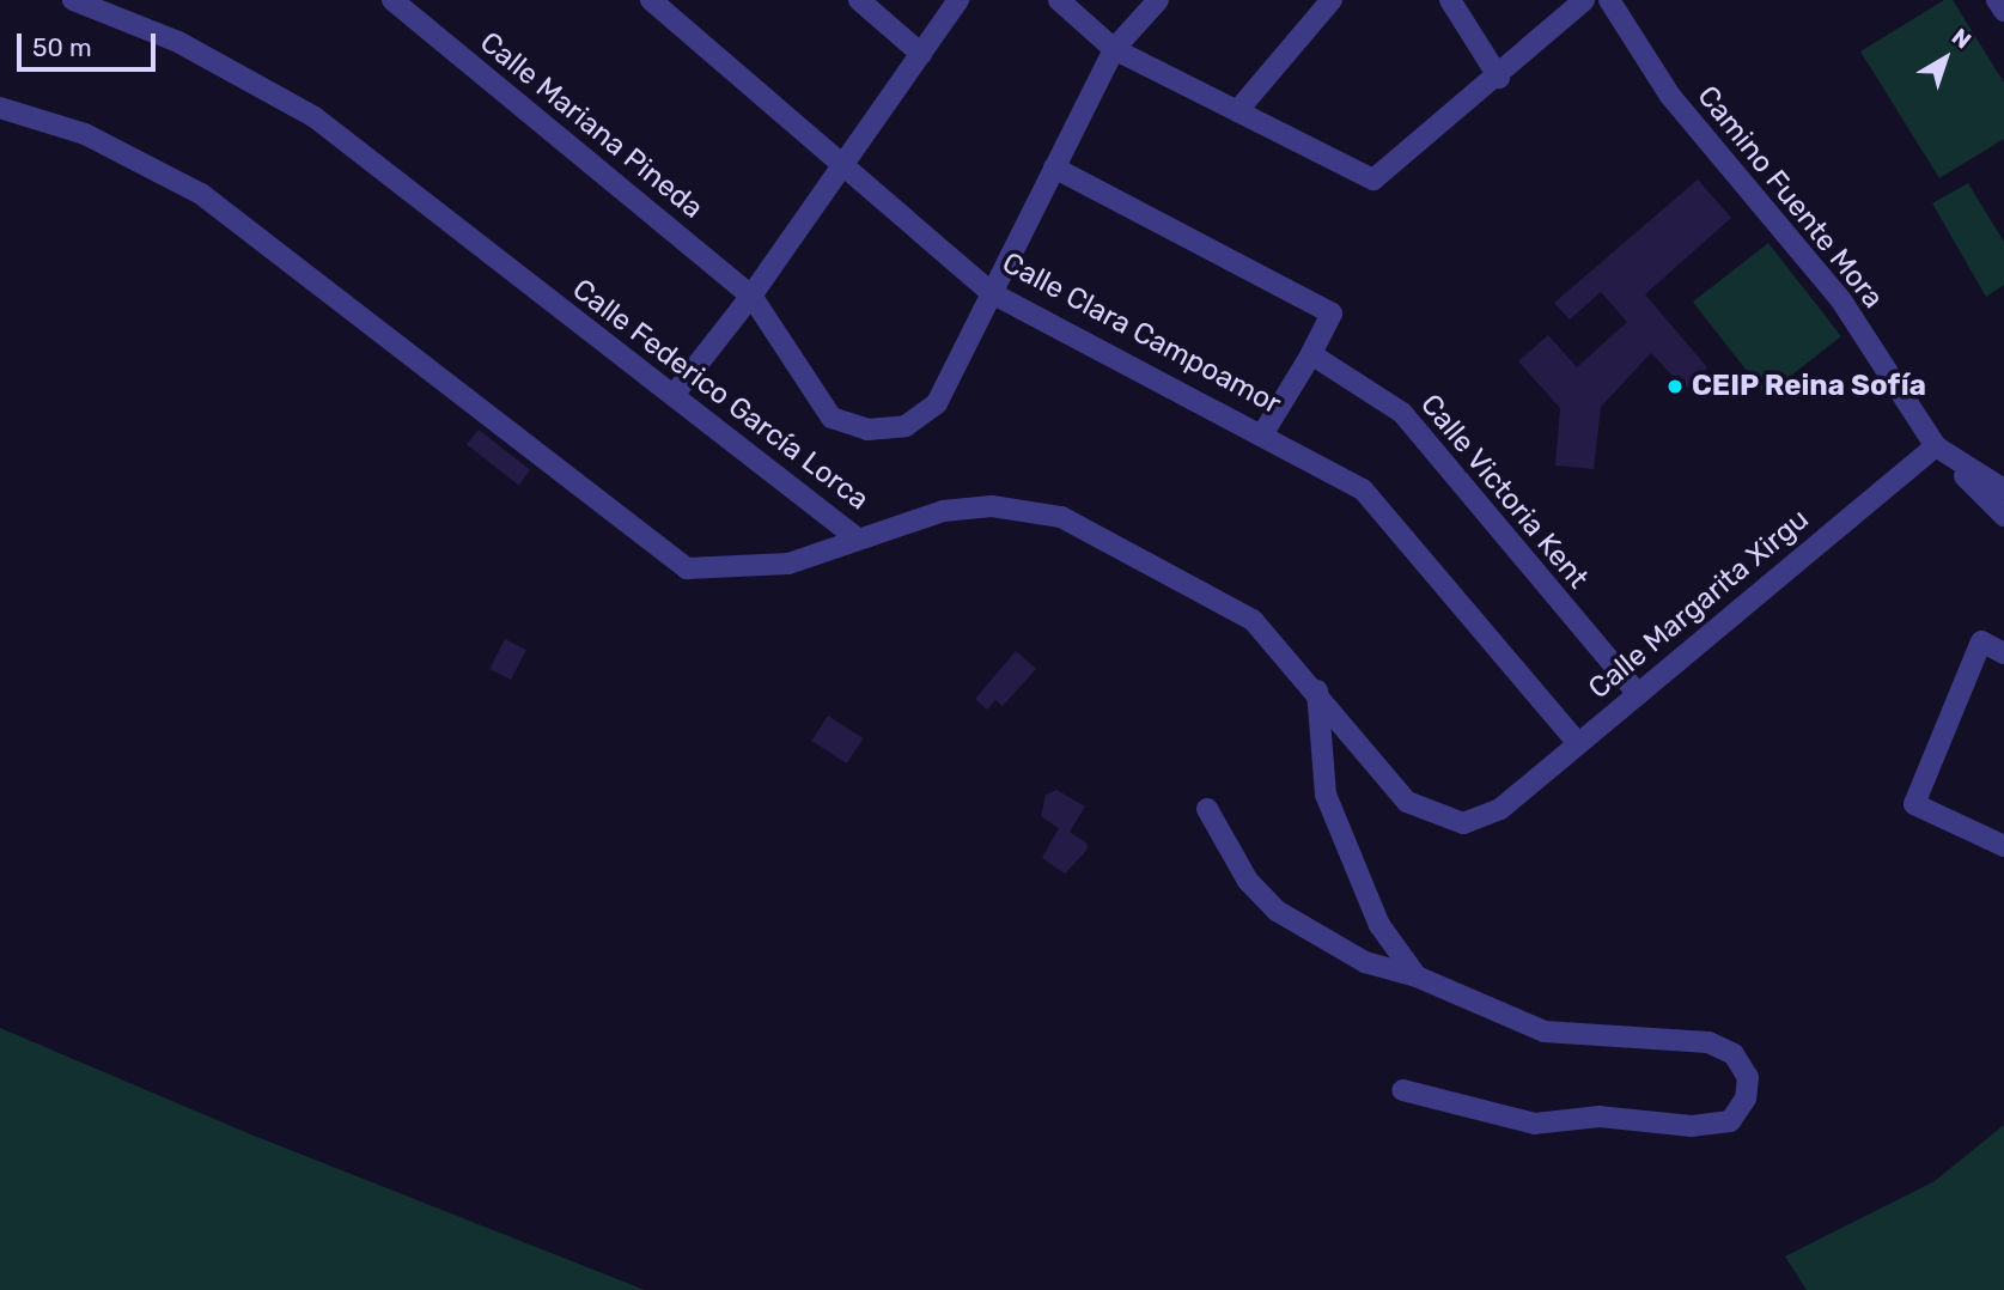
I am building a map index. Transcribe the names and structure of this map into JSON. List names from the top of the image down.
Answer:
{
  "streets": {
    "street": [
      "Calle Mariana Pineda",
      "Camino Fuente Mora",
      "Calle Clara Campoamor",
      "Calle Federico García Lorca",
      "Calle Victoria Kent",
      "Calle Margarita Xirgu"
    ]
  },
  "crossings": [
    ["Calle Mariana Pineda", "Calle Clara Campoamor"],
    ["Camino Fuente Mora", "Calle Margarita Xirgu"],
    ["Calle Clara Campoamor", "Calle Margarita Xirgu"],
    ["Calle Federico García Lorca", "Calle Margarita Xirgu"],
    ["Calle Victoria Kent", "Calle Margarita Xirgu"]
  ],
  "places": ["CEIP Reina Sofía"],
  "scale_bar": "50 m",
  "north": "top right"
}
